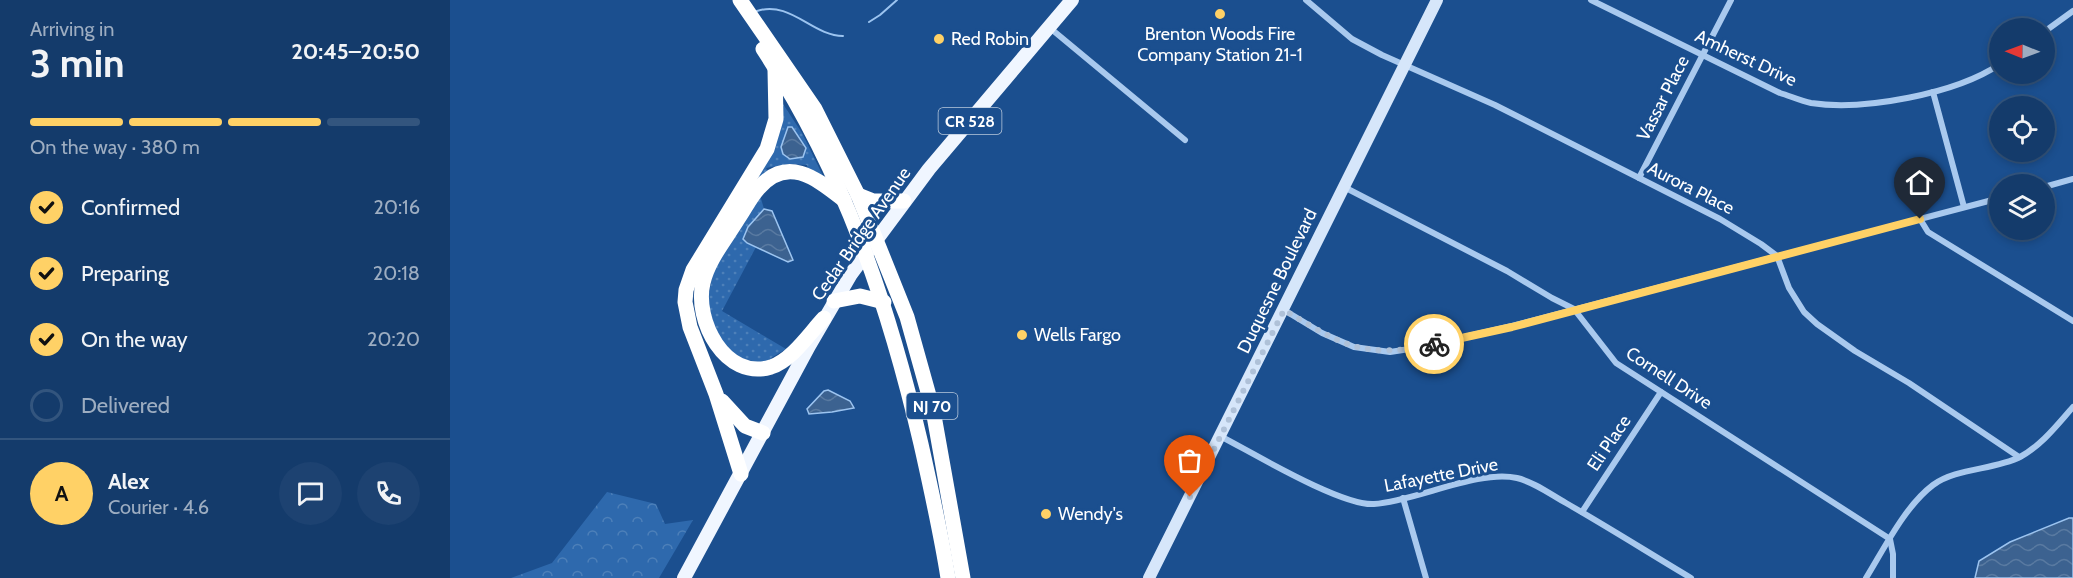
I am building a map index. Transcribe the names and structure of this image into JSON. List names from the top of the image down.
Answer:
{
  "streets": {
    "highway": ["NJ 70"],
    "main road": ["CR 528", "Cedar Bridge Avenue"],
    "street": [
      "Amherst Drive",
      "Vassar Place",
      "Aurora Place",
      "Duquesne Boulevard",
      "Cornell Drive",
      "Eli Place",
      "Lafayette Drive"
    ]
  },
  "crossings": [
    ["Amherst Drive", "Vassar Place"],
    ["Vassar Place", "Aurora Place"],
    ["Aurora Place", "Duquesne Boulevard"],
    ["Cedar Bridge Avenue", "NJ 70"],
    ["Duquesne Boulevard", "Cornell Drive"],
    ["Duquesne Boulevard", "Lafayette Drive"],
    ["Cornell Drive", "Eli Place"],
    ["Eli Place", "Lafayette Drive"]
  ],
  "places": [
    "Brenton Woods Fire Company Station 21-1",
    "Red Robin",
    "Wells Fargo",
    "Wendy's"
  ],
  "north": "left",
  "page": {
    "heading": ["3 min", "Arriving in", "20:45–20:50"],
    "panel": ["Alex", "Courier · 4.6"],
    "bar": "On the way · 380 m",
    "list": [
      ["Confirmed", "20:16"],
      ["Preparing", "20:18"],
      ["On the way", "20:20"],
      "Delivered"
    ],
    "round": "A"
  }
}
